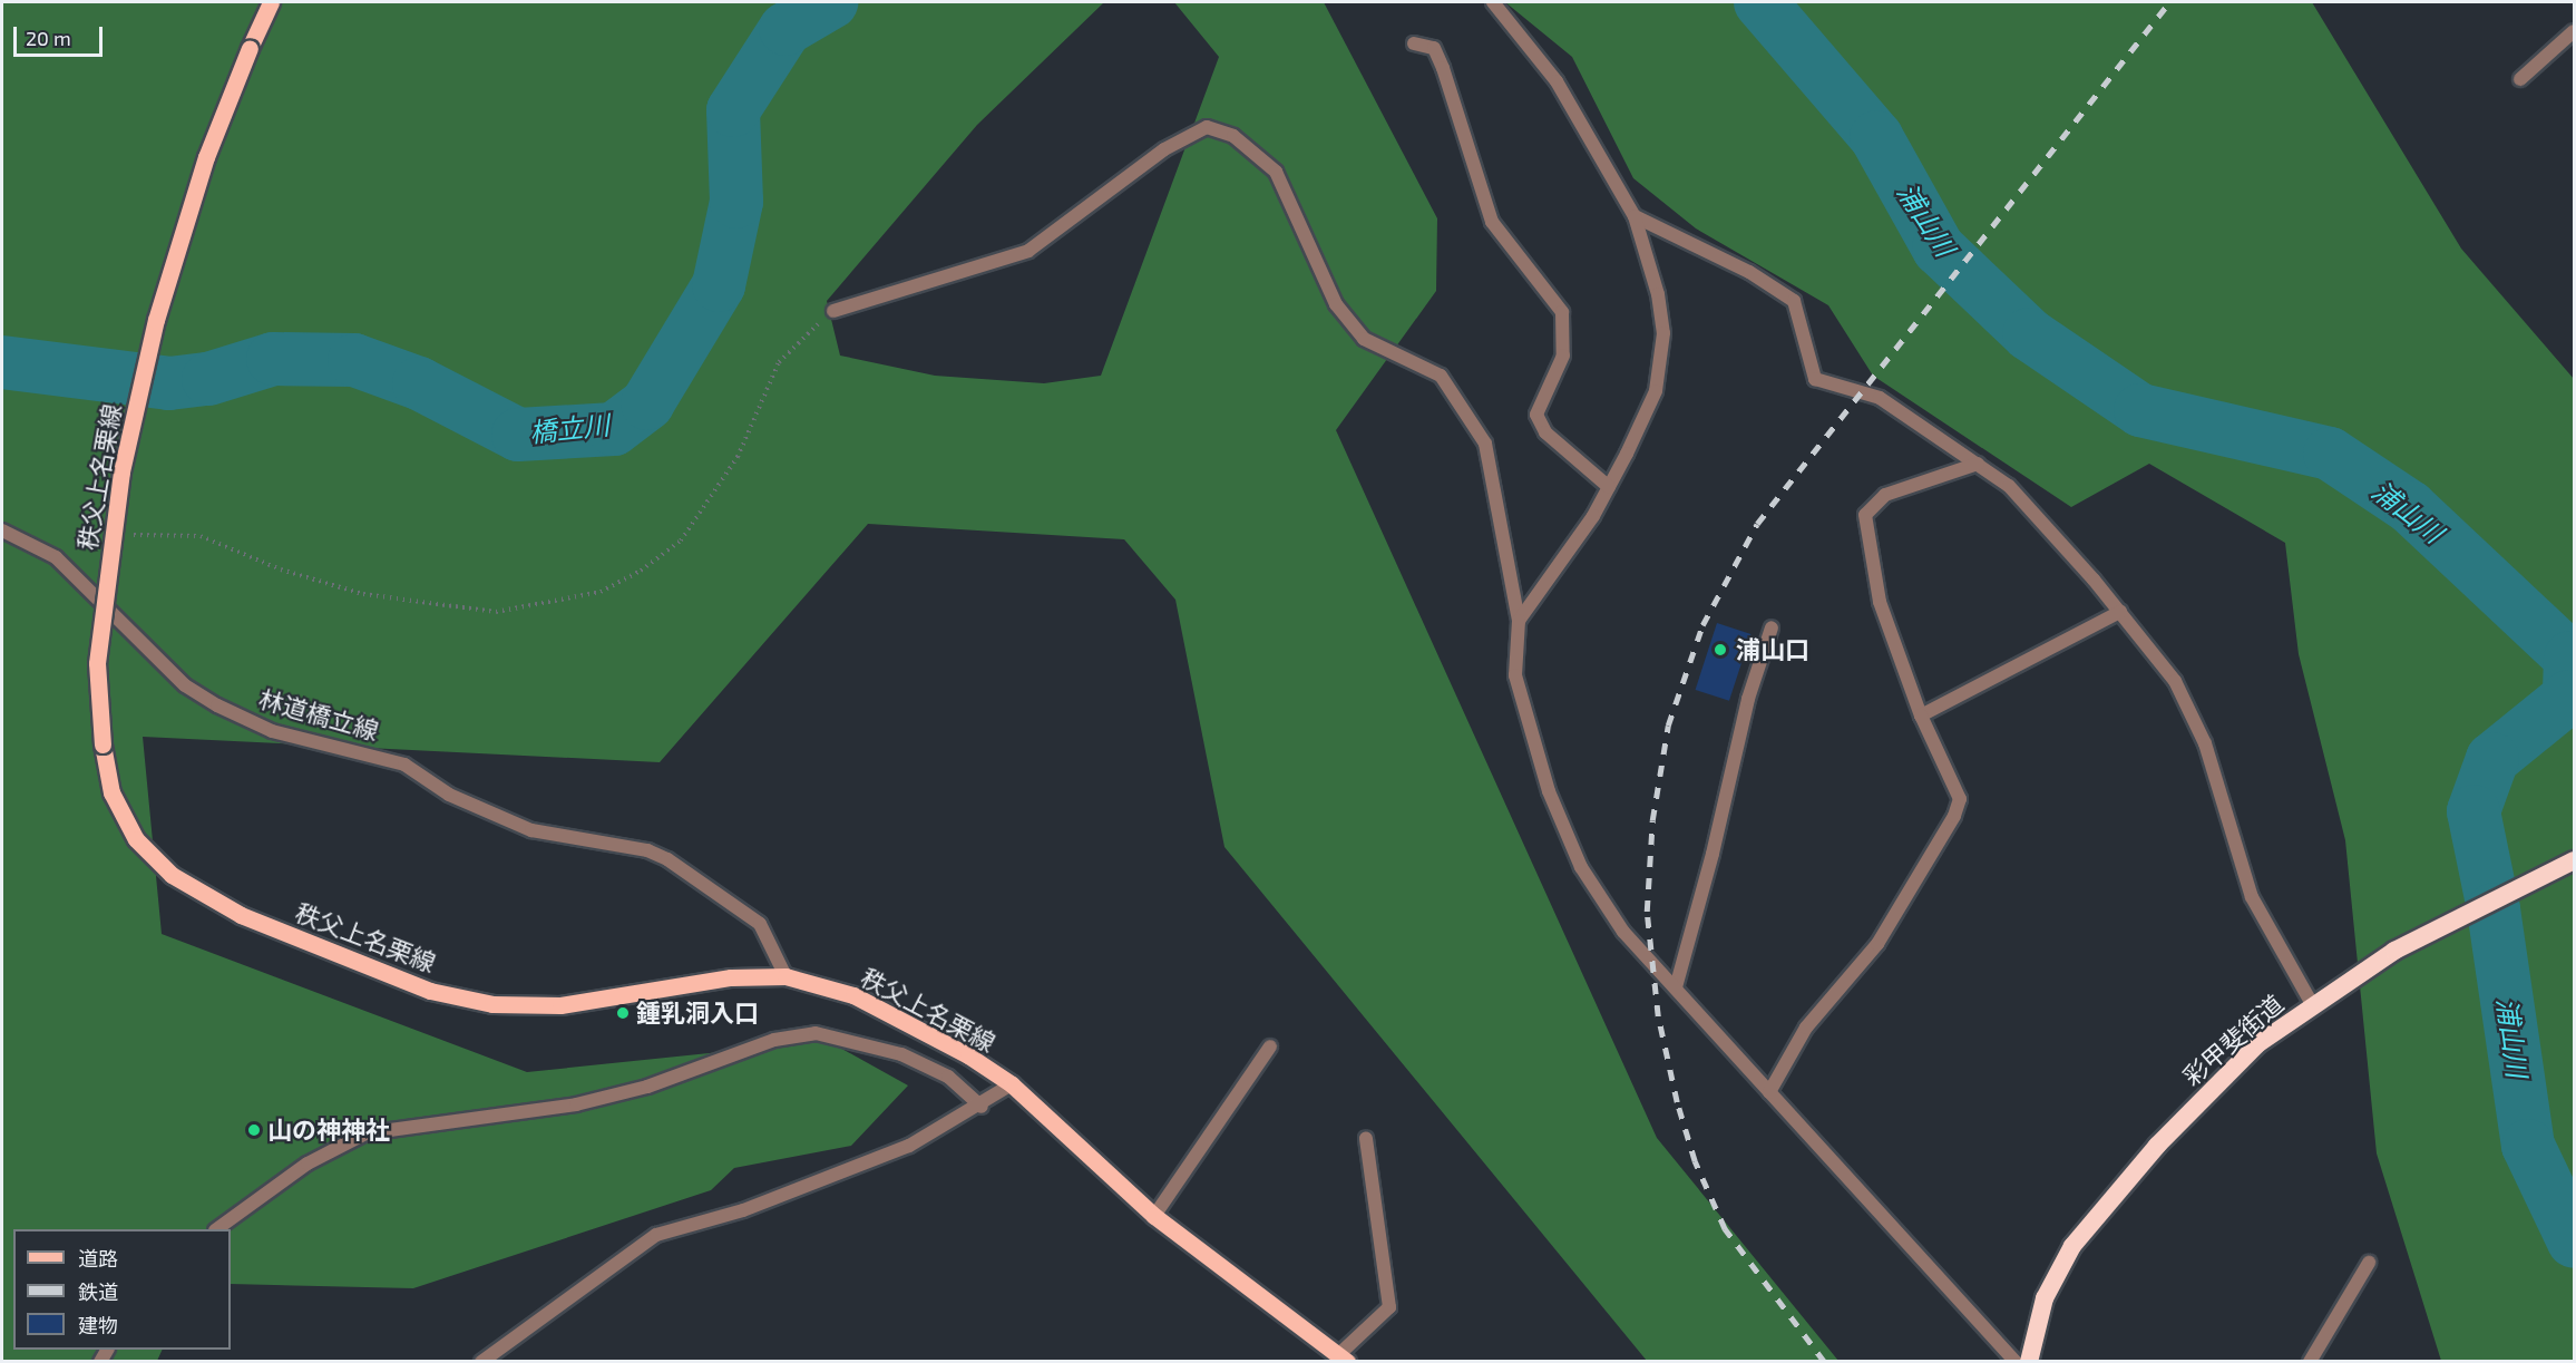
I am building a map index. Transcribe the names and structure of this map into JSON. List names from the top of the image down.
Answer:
{
  "streets": {
    "highway": ["彩甲斐街道"],
    "main road": ["秩父上名栗線"],
    "street": ["林道橋立線"]
  },
  "crossings": [
    ["秩父上名栗線", "林道橋立線"]
  ],
  "water": ["浦山川", "橋立川"],
  "places": ["浦山口", "鍾乳洞入口", "山の神神社"],
  "legend": ["道路", "鉄道", "建物"],
  "scale_bar": "20 m"
}
